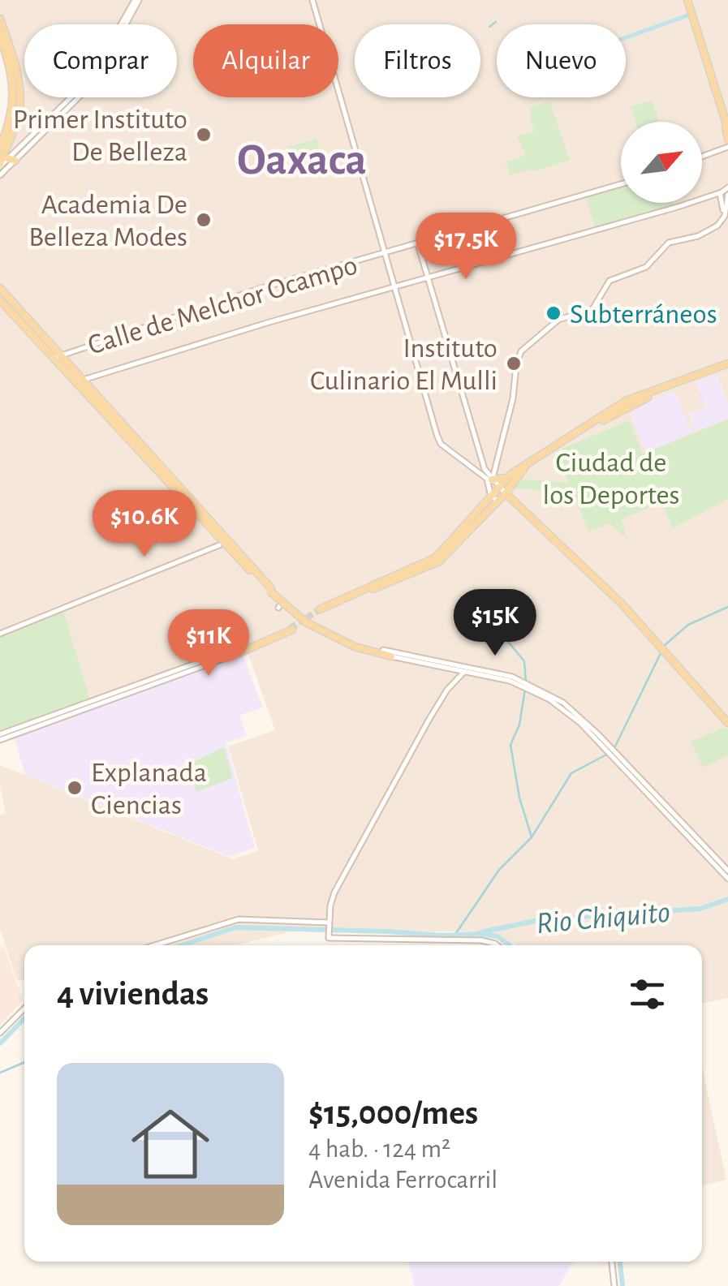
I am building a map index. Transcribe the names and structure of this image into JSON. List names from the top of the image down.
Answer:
{
  "streets": {
    "main road": ["Calle de Melchor Ocampo"]
  },
  "districts": ["Oaxaca"],
  "water": ["Rio Chiquito"],
  "parks": ["Ciudad de los Deportes"],
  "places": [
    "Primer Instituto De Belleza",
    "Academia De Belleza Modes",
    "Subterráneos",
    "Instituto Culinario El Mulli",
    "Explanada Ciencias"
  ],
  "north": "top right",
  "page": {
    "chip": [
      "Comprar",
      "Alquilar",
      "Filtros",
      "Nuevo"
    ],
    "price": [
      "$17.5K",
      "$10.6K",
      "$15K",
      "$11K"
    ],
    "heading": "4 viviendas",
    "list": [
      {
        "name": "$15,000/mes",
        "note": "4 hab. · 124 m² · Avenida Ferrocarril"
      }
    ]
  }
}
